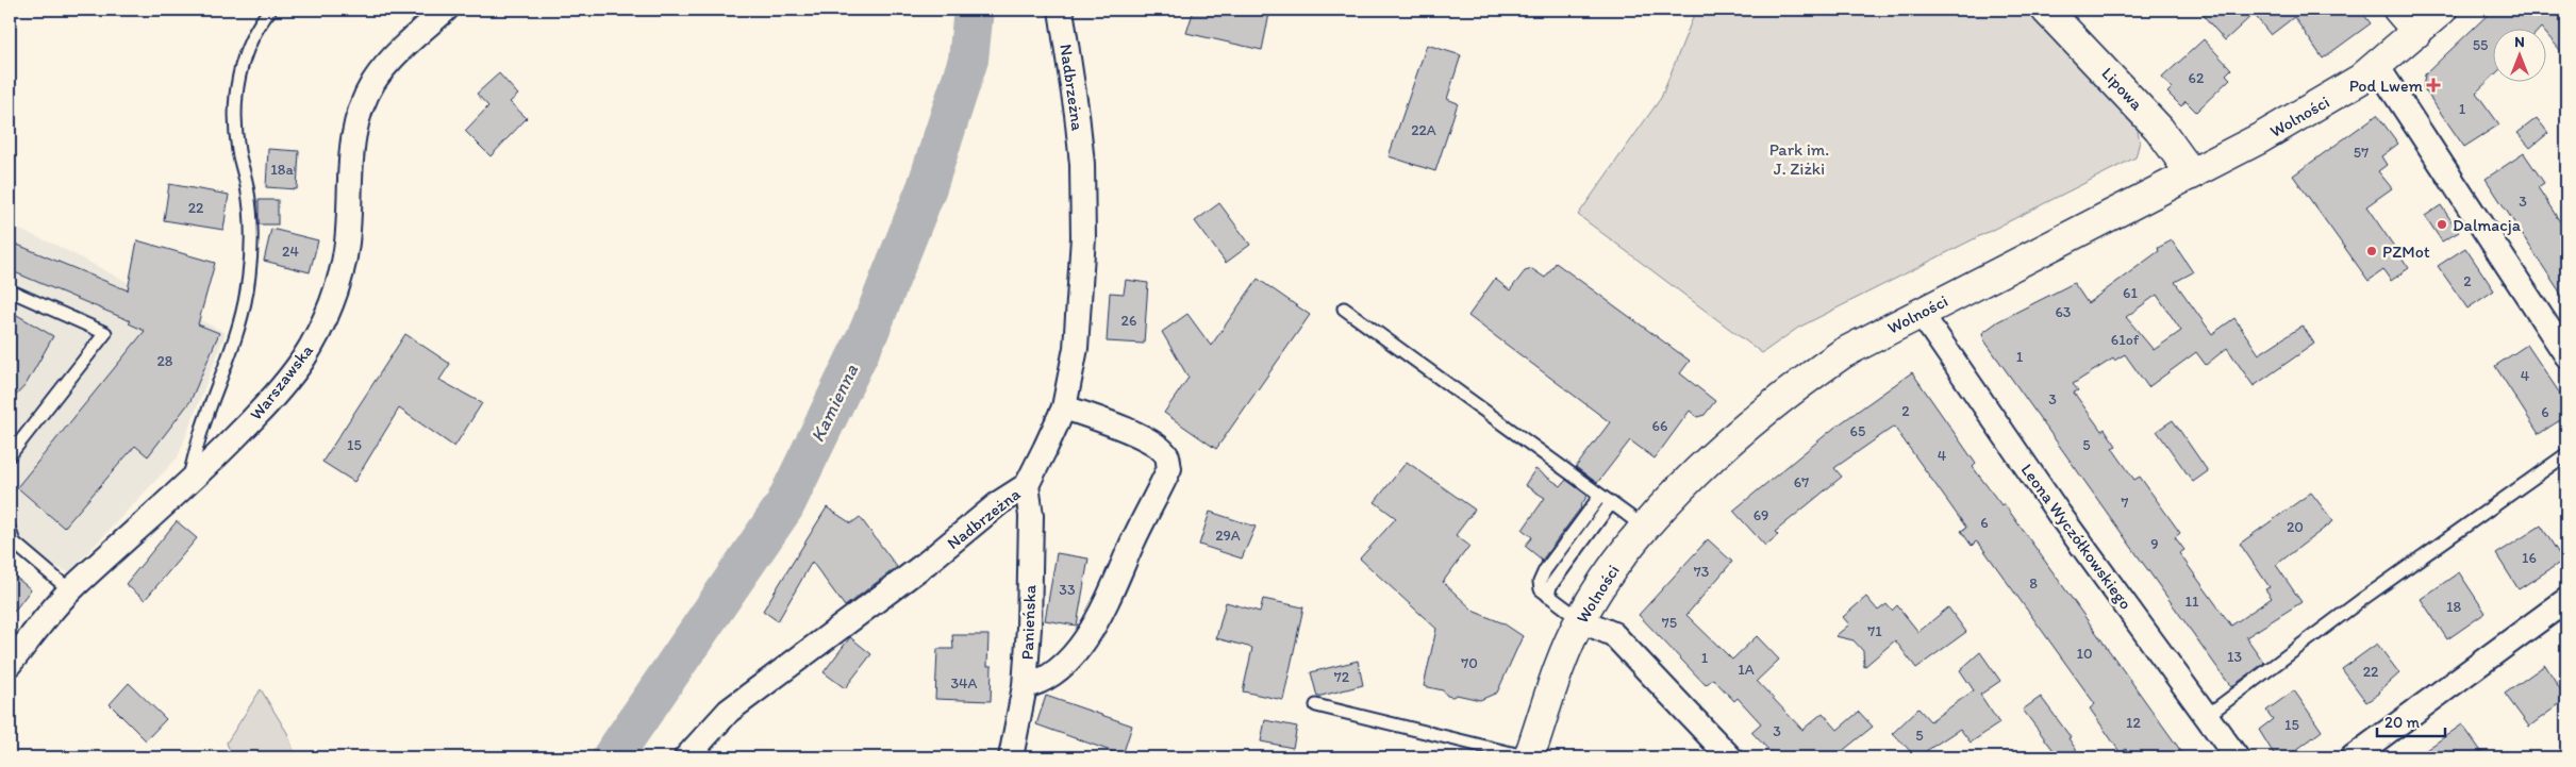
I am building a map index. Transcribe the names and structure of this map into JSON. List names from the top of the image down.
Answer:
{
  "streets": {
    "street": [
      "Nadbrzeżna",
      "Lipowa",
      "Wolności",
      "Warszawska",
      "Leona Wyczółkowskiego",
      "Panieńska"
    ]
  },
  "crossings": [
    ["Nadbrzeżna", "Panieńska"],
    ["Lipowa", "Wolności"],
    ["Wolności", "Leona Wyczółkowskiego"]
  ],
  "water": ["Kamienna"],
  "parks": ["Park im. J. Ziżki"],
  "places": {
    "health": ["Pod Lwem"],
    "other": ["Dalmacja", "PZMot"]
  },
  "house_numbers": [
    "55",
    "62",
    "1",
    "22A",
    "57",
    "18a",
    "3",
    "22",
    "24",
    "2",
    "61",
    "63",
    "26",
    "61of",
    "1",
    "28",
    "4",
    "3",
    "2",
    "6",
    "66",
    "65",
    "15",
    "5",
    "4",
    "67",
    "7",
    "69",
    "6",
    "20",
    "29A",
    "9",
    "16",
    "73",
    "8",
    "33",
    "11",
    "18",
    "75",
    "71",
    "10",
    "13",
    "1",
    "70",
    "1A",
    "22",
    "72",
    "34A",
    "12",
    "15",
    "3",
    "5"
  ],
  "scale_bar": "20 m",
  "north": "top"
}
